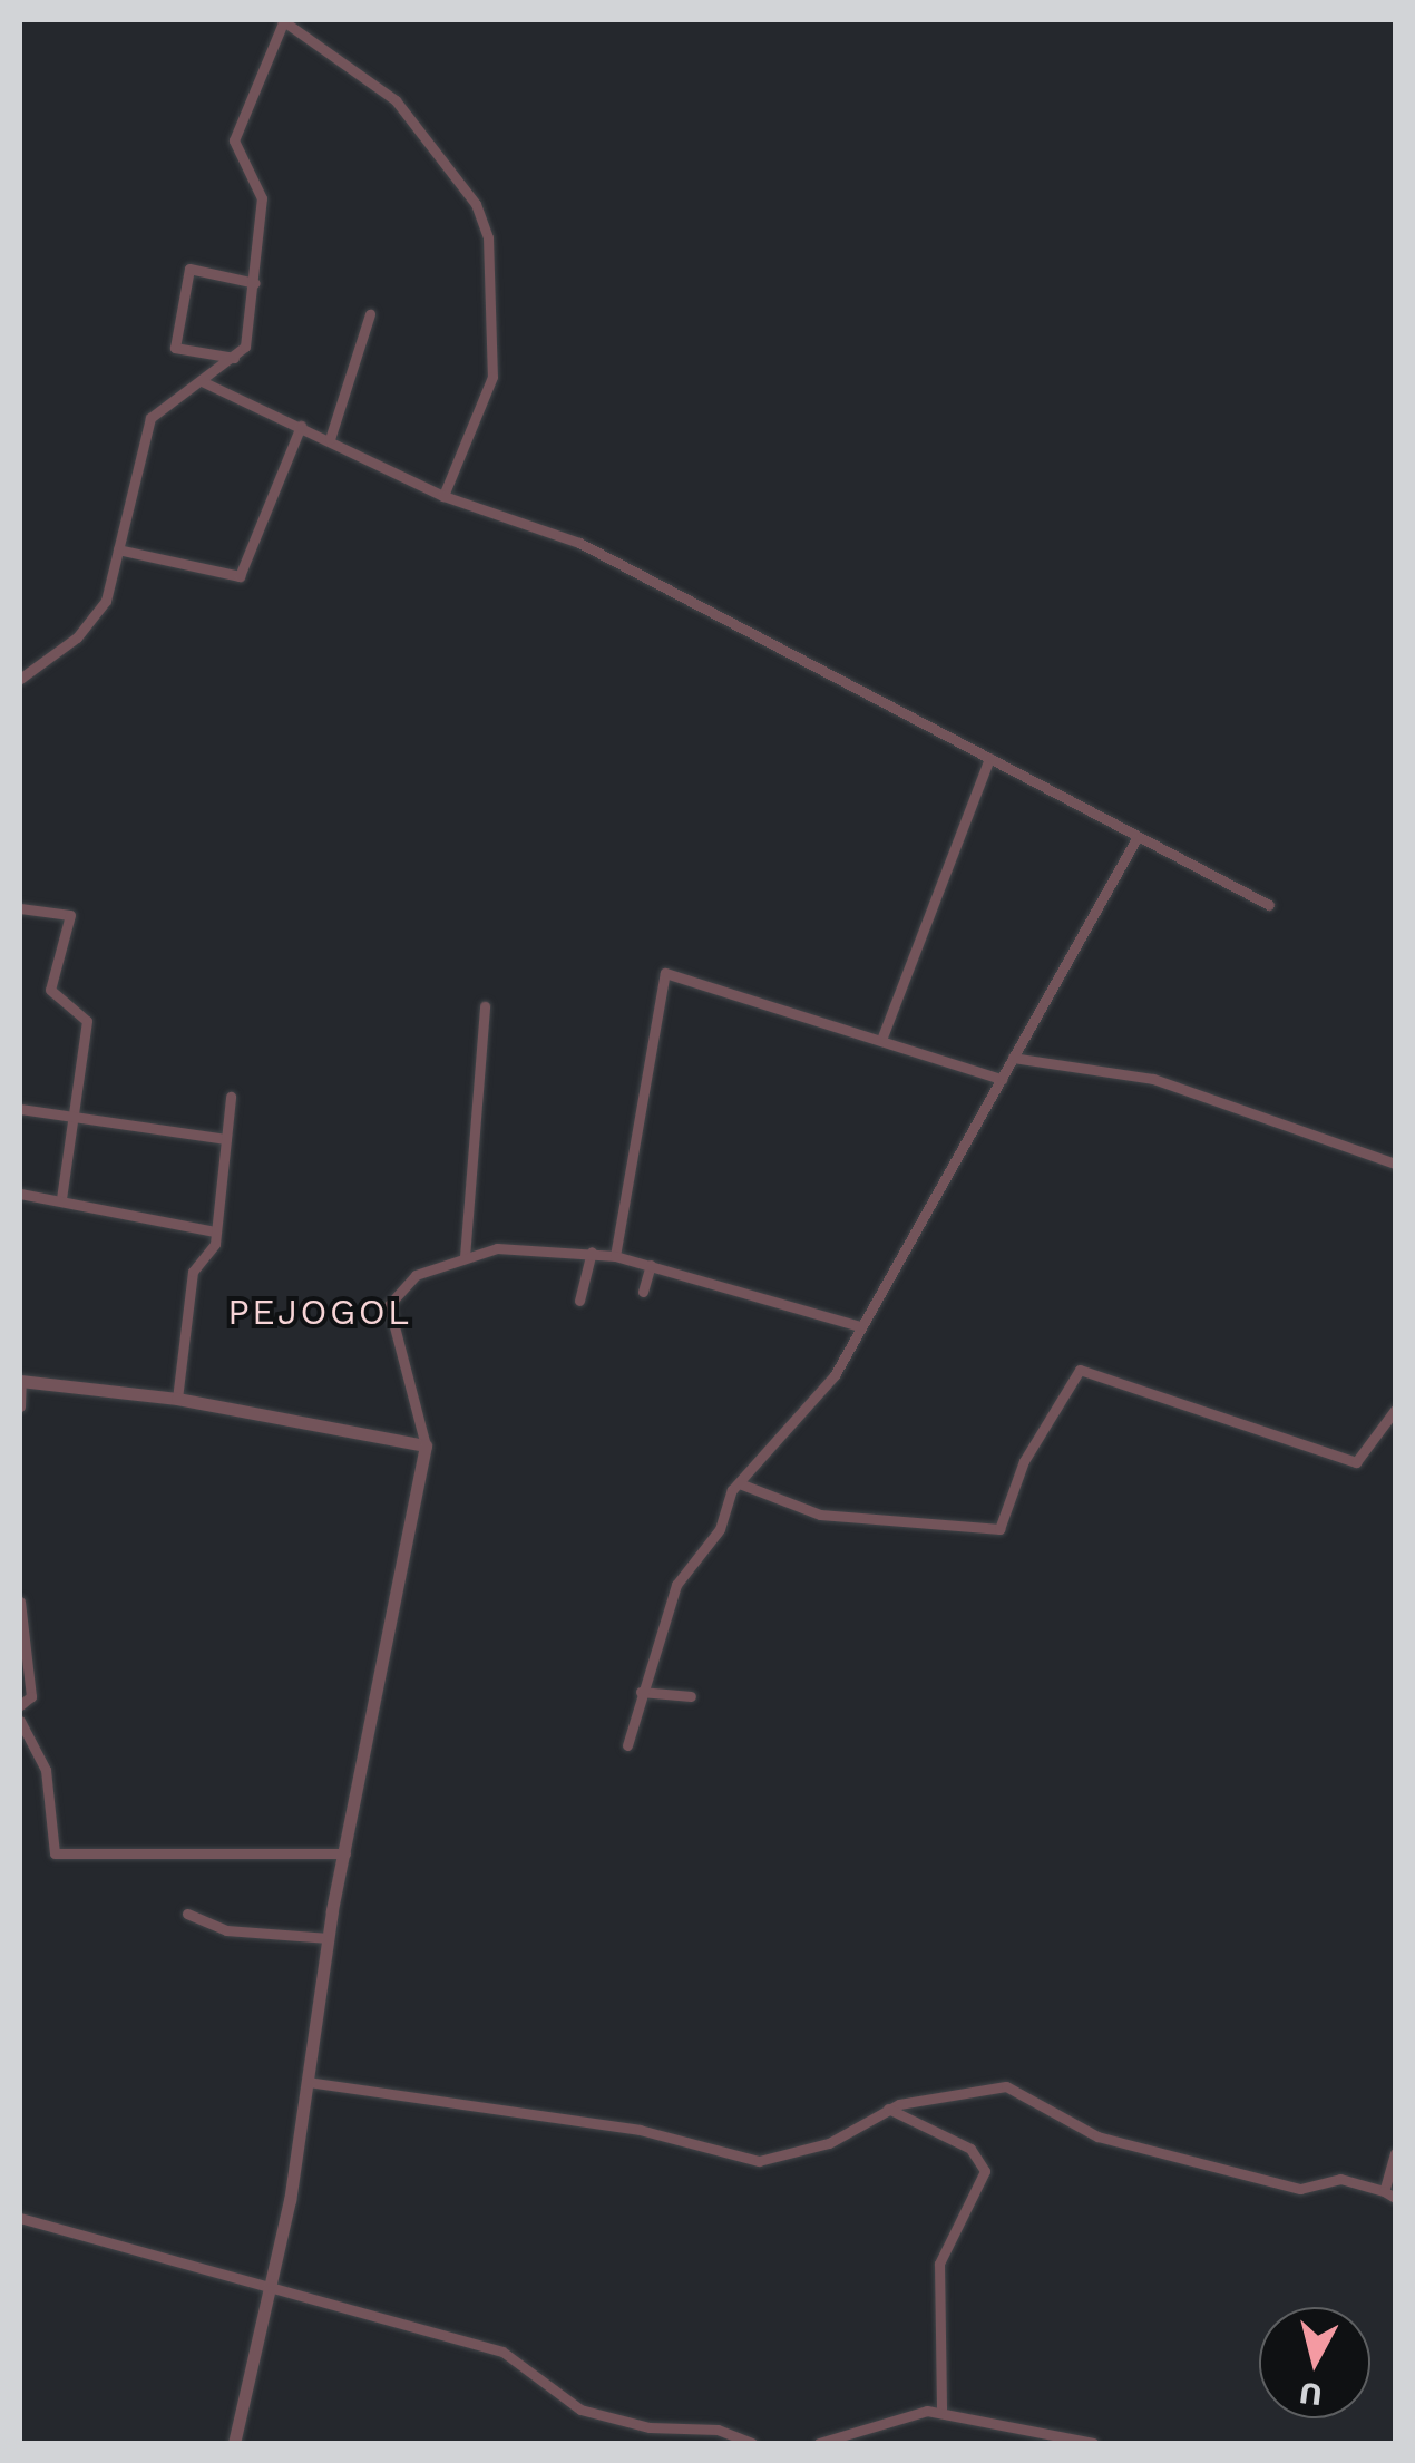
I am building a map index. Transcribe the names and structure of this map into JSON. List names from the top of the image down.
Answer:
{
  "districts": ["PEJOGOL"],
  "north": "bottom"
}
